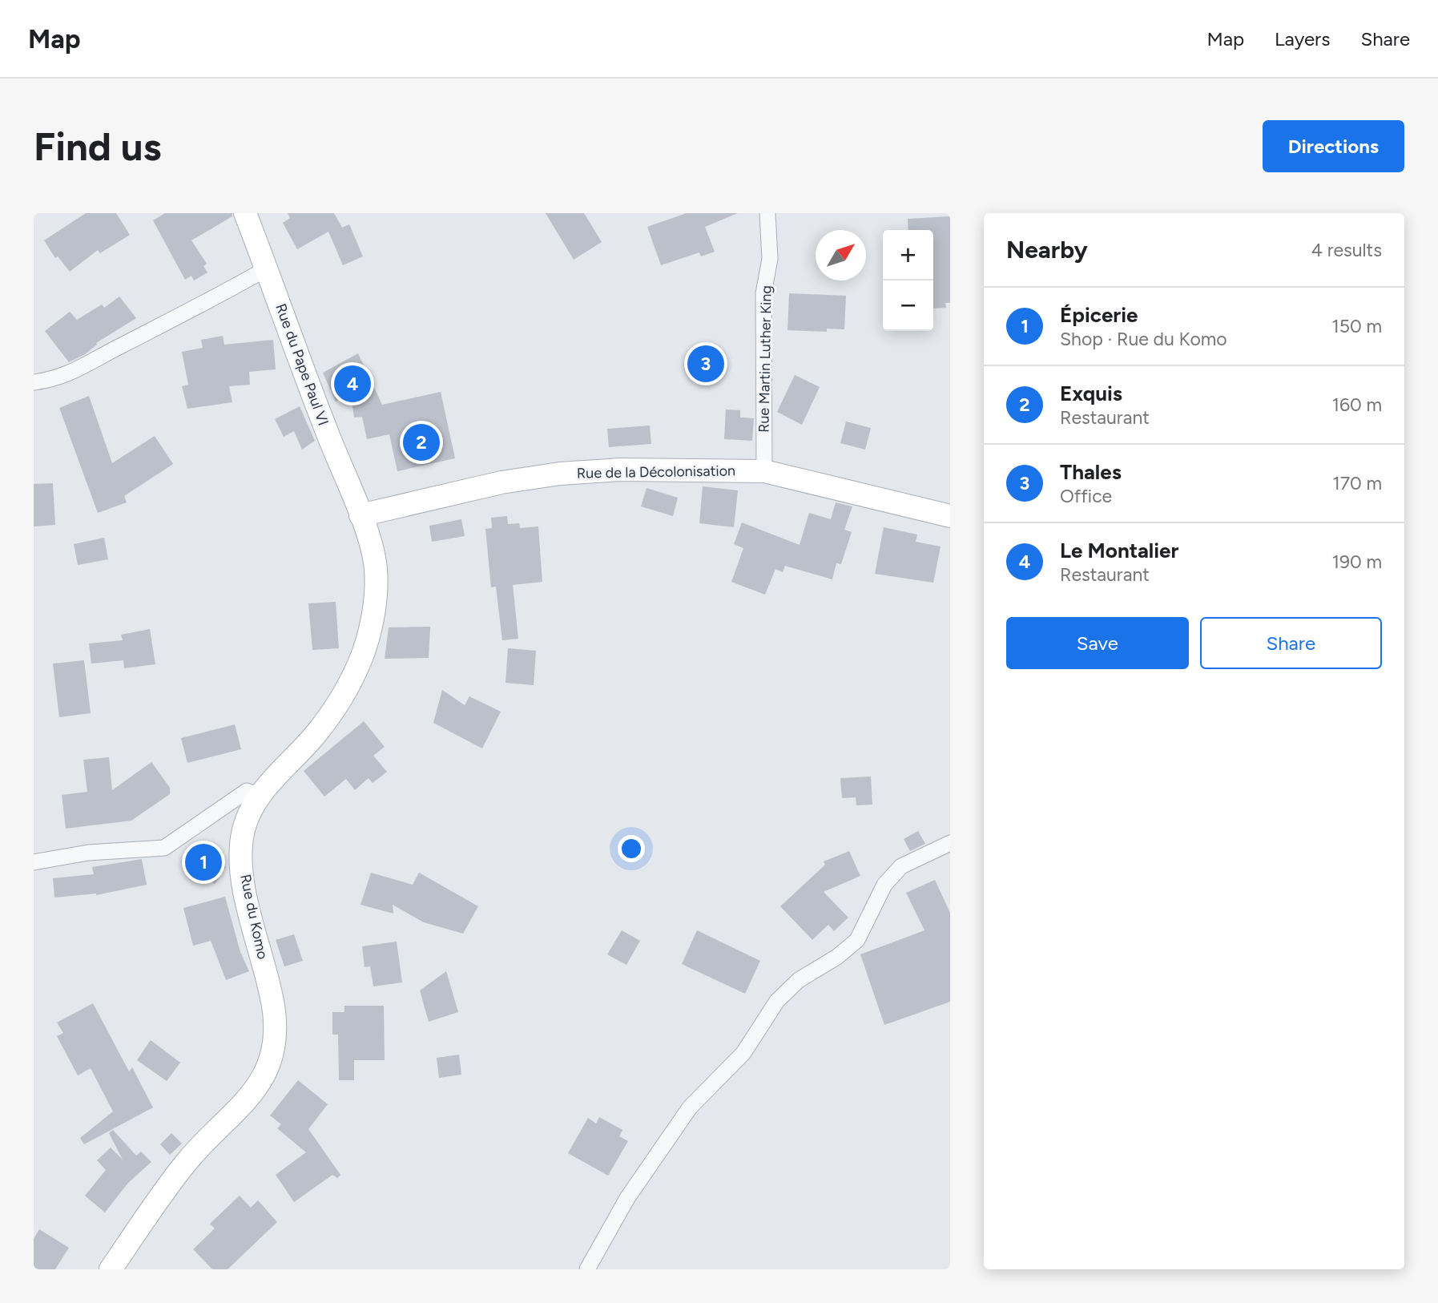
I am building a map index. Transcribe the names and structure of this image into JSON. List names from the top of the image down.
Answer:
{
  "streets": {
    "street": [
      "Rue Martin Luther King",
      "Rue du Pape Paul VI",
      "Rue de la Décolonisation",
      "Rue du Komo"
    ]
  },
  "crossings": [
    ["Rue Martin Luther King", "Rue de la Décolonisation"],
    ["Rue du Pape Paul VI", "Rue de la Décolonisation"],
    ["Rue du Pape Paul VI", "Rue du Komo"],
    ["Rue de la Décolonisation", "Rue du Komo"]
  ],
  "north": "top right",
  "page": {
    "header": "Map",
    "nav": ["Map", "Layers", "Share"],
    "buttons": [
      "Directions",
      ["Save", "Share"]
    ],
    "title": "Find us",
    "heading": ["Nearby", "4 results"],
    "map_buttons": ["+", "−"],
    "list": [
      {
        "mark": "1",
        "name": "Épicerie",
        "note": "Shop · Rue du Komo",
        "value": "150 m"
      },
      {
        "mark": "2",
        "name": "Exquis",
        "note": "Restaurant",
        "value": "160 m"
      },
      {
        "mark": "3",
        "name": "Thales",
        "note": "Office",
        "value": "170 m"
      },
      {
        "mark": "4",
        "name": "Le Montalier",
        "note": "Restaurant",
        "value": "190 m"
      }
    ],
    "pins": [
      "3",
      "4",
      "2",
      "1"
    ]
  }
}
